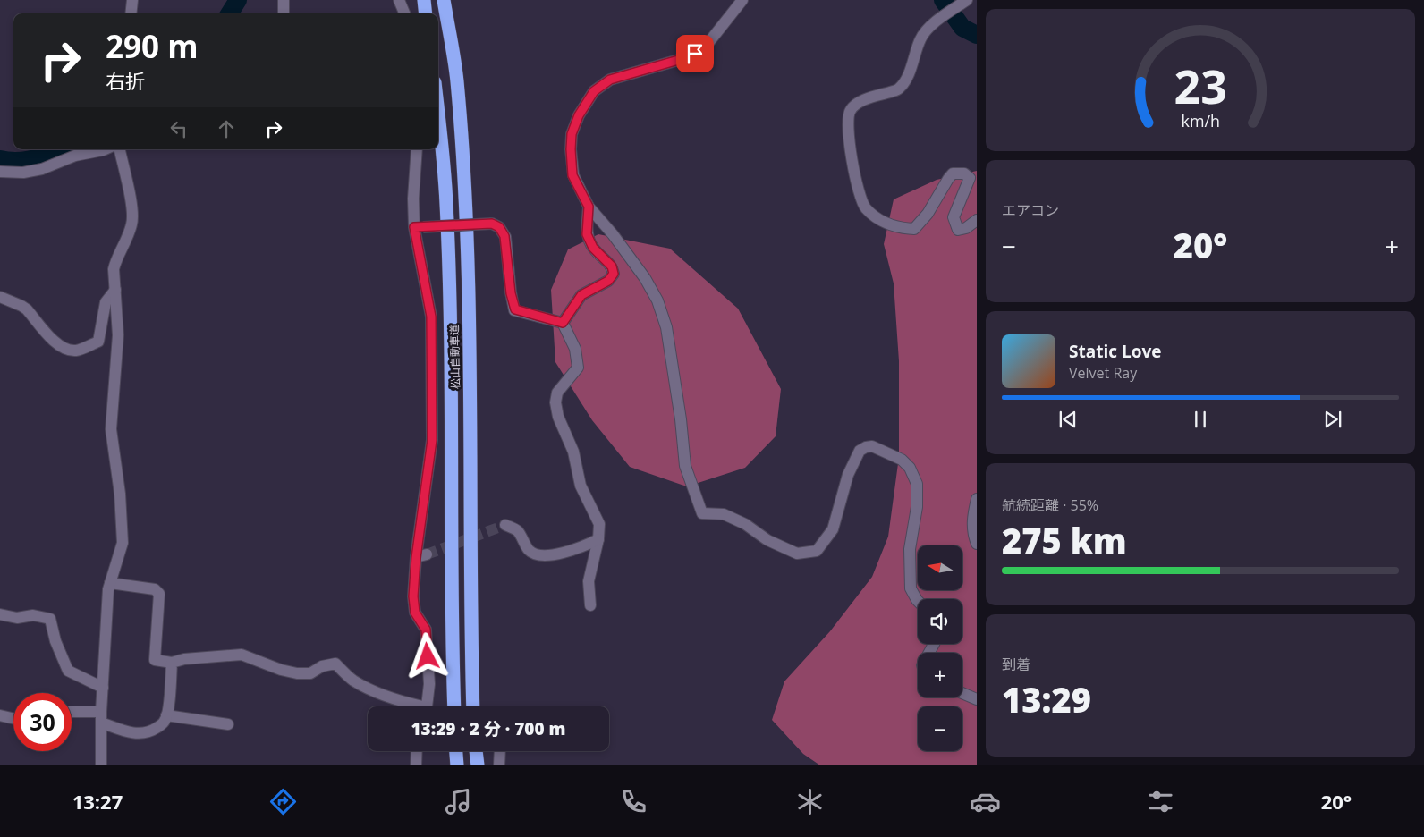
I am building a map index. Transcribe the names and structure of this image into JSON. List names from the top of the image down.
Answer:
{
  "streets": {
    "highway": ["松山自動車道"]
  },
  "north": "left",
  "page": {
    "turn": ["290 m", "右折"],
    "tile": [
      "エアコン",
      ["航続距離 · 55%", "275 km"],
      ["到着", "13:29"]
    ],
    "heat": ["−", "20°", "+"],
    "song": ["Static Love", "Velvet Ray"],
    "map_buttons": ["+", "−"],
    "limit": "30",
    "trip": "13:29 · 2 分 · 700 m",
    "tabs": ["13:27", "20°"],
    "gauge": ["23", "km/h"]
  }
}
